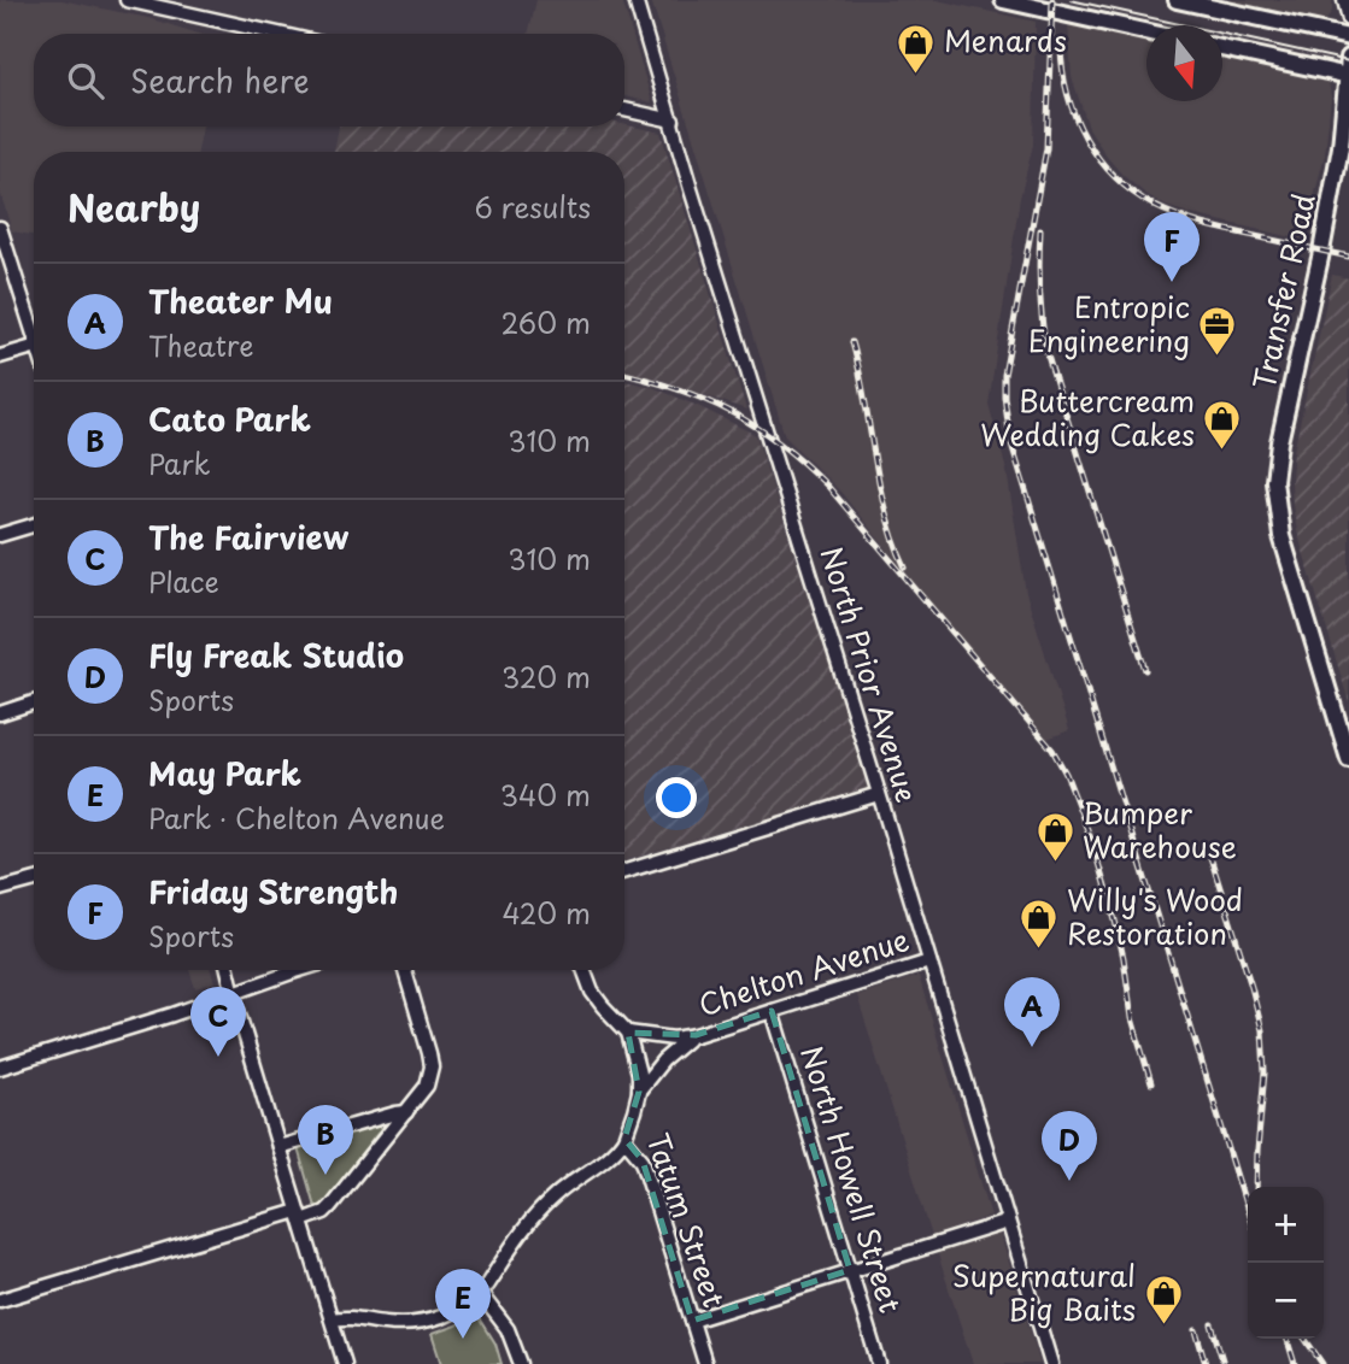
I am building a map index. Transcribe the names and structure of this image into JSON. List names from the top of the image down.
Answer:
{
  "streets": {
    "main road": ["Transfer Road"],
    "street": [
      "North Prior Avenue",
      "Chelton Avenue",
      "North Howell Street",
      "Tatum Street"
    ]
  },
  "crossings": [
    ["North Prior Avenue", "Chelton Avenue"],
    ["Chelton Avenue", "North Howell Street"],
    ["Chelton Avenue", "Tatum Street"]
  ],
  "places": {
    "shop": [
      "Menards",
      "Buttercream Wedding Cakes",
      "Bumper Warehouse",
      "Willy's Wood Restoration",
      "Supernatural Big Baits"
    ],
    "office": ["Entropic Engineering"]
  },
  "north": "bottom",
  "page": {
    "search": "Search here",
    "heading": ["Nearby", "6 results"],
    "pins": [
      "F",
      "A",
      "C",
      "B",
      "D",
      "E"
    ],
    "list": [
      {
        "mark": "A",
        "name": "Theater Mu",
        "note": "Theatre",
        "value": "260 m"
      },
      {
        "mark": "B",
        "name": "Cato Park",
        "note": "Park",
        "value": "310 m"
      },
      {
        "mark": "C",
        "name": "The Fairview",
        "note": "Place",
        "value": "310 m"
      },
      {
        "mark": "D",
        "name": "Fly Freak Studio",
        "note": "Sports",
        "value": "320 m"
      },
      {
        "mark": "E",
        "name": "May Park",
        "note": "Park · Chelton Avenue",
        "value": "340 m"
      },
      {
        "mark": "F",
        "name": "Friday Strength",
        "note": "Sports",
        "value": "420 m"
      }
    ],
    "map_buttons": ["+", "−"]
  }
}
